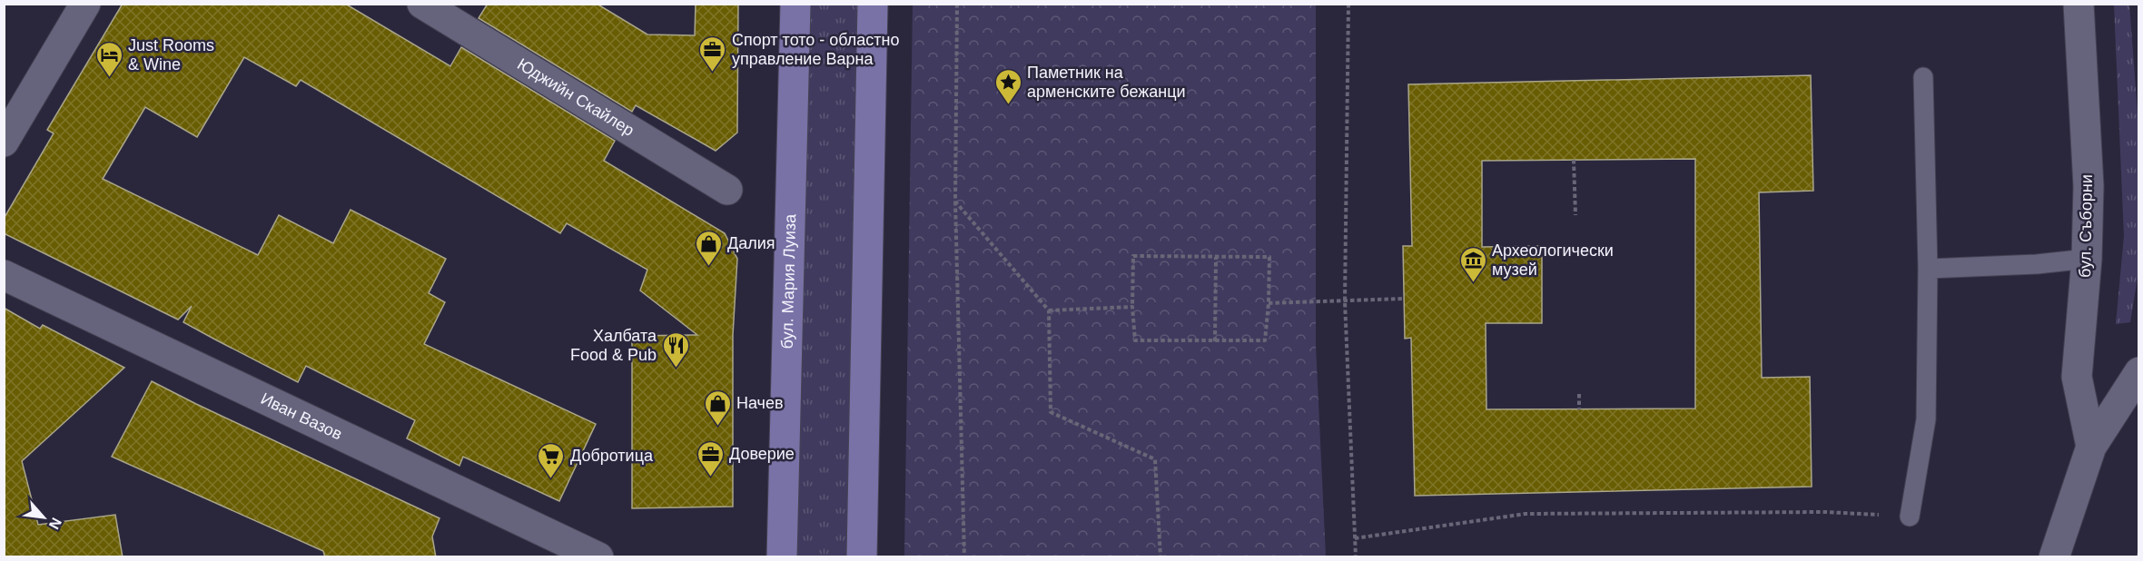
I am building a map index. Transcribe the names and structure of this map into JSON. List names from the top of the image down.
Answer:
{
  "streets": {
    "main road": ["бул. Мария Луиза"],
    "street": ["Юджийн Скайлер", "бул. Съборни", "Иван Вазов"]
  },
  "places": {
    "office": ["Спорт тото - областно управление Варна", "Доверие"],
    "hotel": ["Just Rooms & Wine"],
    "place": ["Паметник на арменските бежанци"],
    "shop": ["Далия", "Начев"],
    "museum": ["Археологически музей"],
    "restaurant": ["Халбата Food & Pub"],
    "supermarket": ["Добротица"]
  },
  "north": "bottom right"
}
